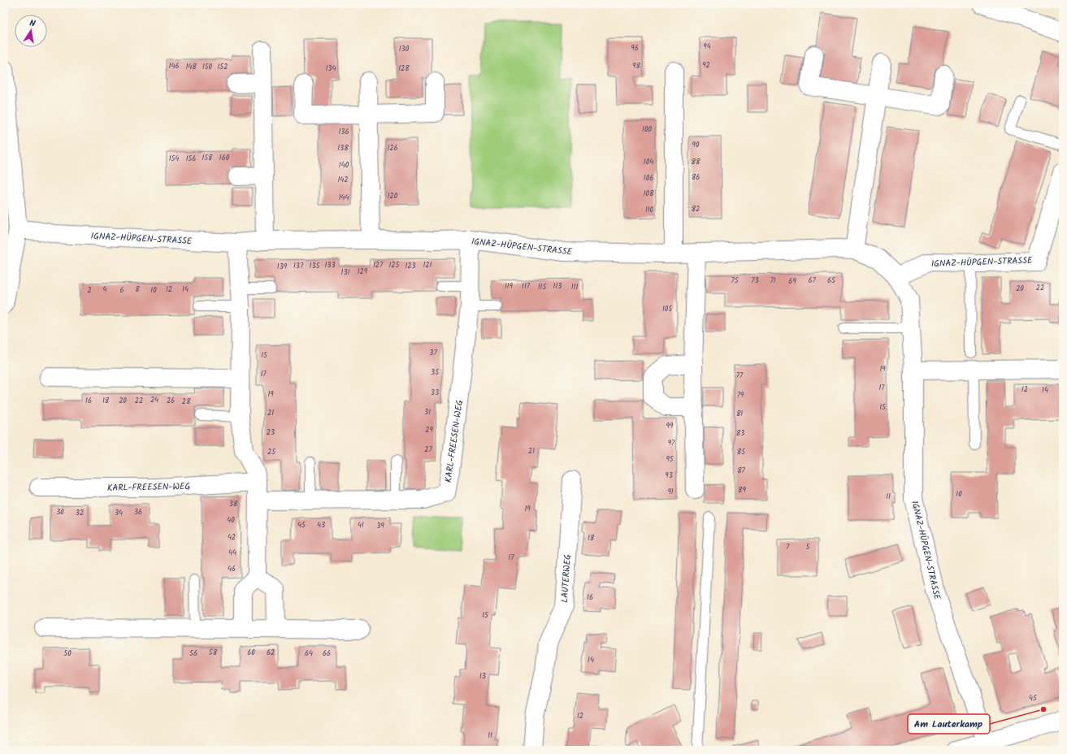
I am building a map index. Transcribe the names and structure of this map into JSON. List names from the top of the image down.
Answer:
{
  "streets": {
    "street": ["IGNAZ-HÜPGEN-STRASSE", "KARL-FREESEN-WEG", "LAUTERWEG"]
  },
  "crossings": [
    ["IGNAZ-HÜPGEN-STRASSE", "KARL-FREESEN-WEG"]
  ],
  "places": ["Am Lauterkamp"],
  "house_numbers": [
    "94",
    "96",
    "130",
    "92",
    "146",
    "98",
    "148",
    "150",
    "152",
    "134",
    "128",
    "100",
    "136",
    "90",
    "138",
    "126",
    "158",
    "160",
    "154",
    "156",
    "104",
    "88",
    "140",
    "86",
    "106",
    "142",
    "108",
    "120",
    "144",
    "82",
    "110",
    "133",
    "127",
    "125",
    "121",
    "137",
    "135",
    "123",
    "139",
    "129",
    "131",
    "75",
    "73",
    "71",
    "67",
    "65",
    "69",
    "119",
    "117",
    "113",
    "115",
    "111",
    "22",
    "20",
    "4",
    "8",
    "12",
    "14",
    "2",
    "6",
    "10",
    "105",
    "37",
    "15",
    "19",
    "35",
    "17",
    "77",
    "17",
    "12",
    "14",
    "33",
    "19",
    "79",
    "24",
    "16",
    "18",
    "20",
    "22",
    "26",
    "28",
    "15",
    "31",
    "21",
    "81",
    "99",
    "29",
    "23",
    "83",
    "97",
    "27",
    "21",
    "25",
    "85",
    "95",
    "87",
    "93",
    "89",
    "91",
    "10",
    "11",
    "38",
    "19",
    "30",
    "36",
    "32",
    "34",
    "40",
    "45",
    "43",
    "41",
    "39",
    "42",
    "18",
    "7",
    "5",
    "44",
    "17",
    "46",
    "16",
    "15",
    "58",
    "60",
    "62",
    "50",
    "56",
    "64",
    "66",
    "14",
    "13",
    "45",
    "12",
    "11"
  ],
  "north": "top"
}
